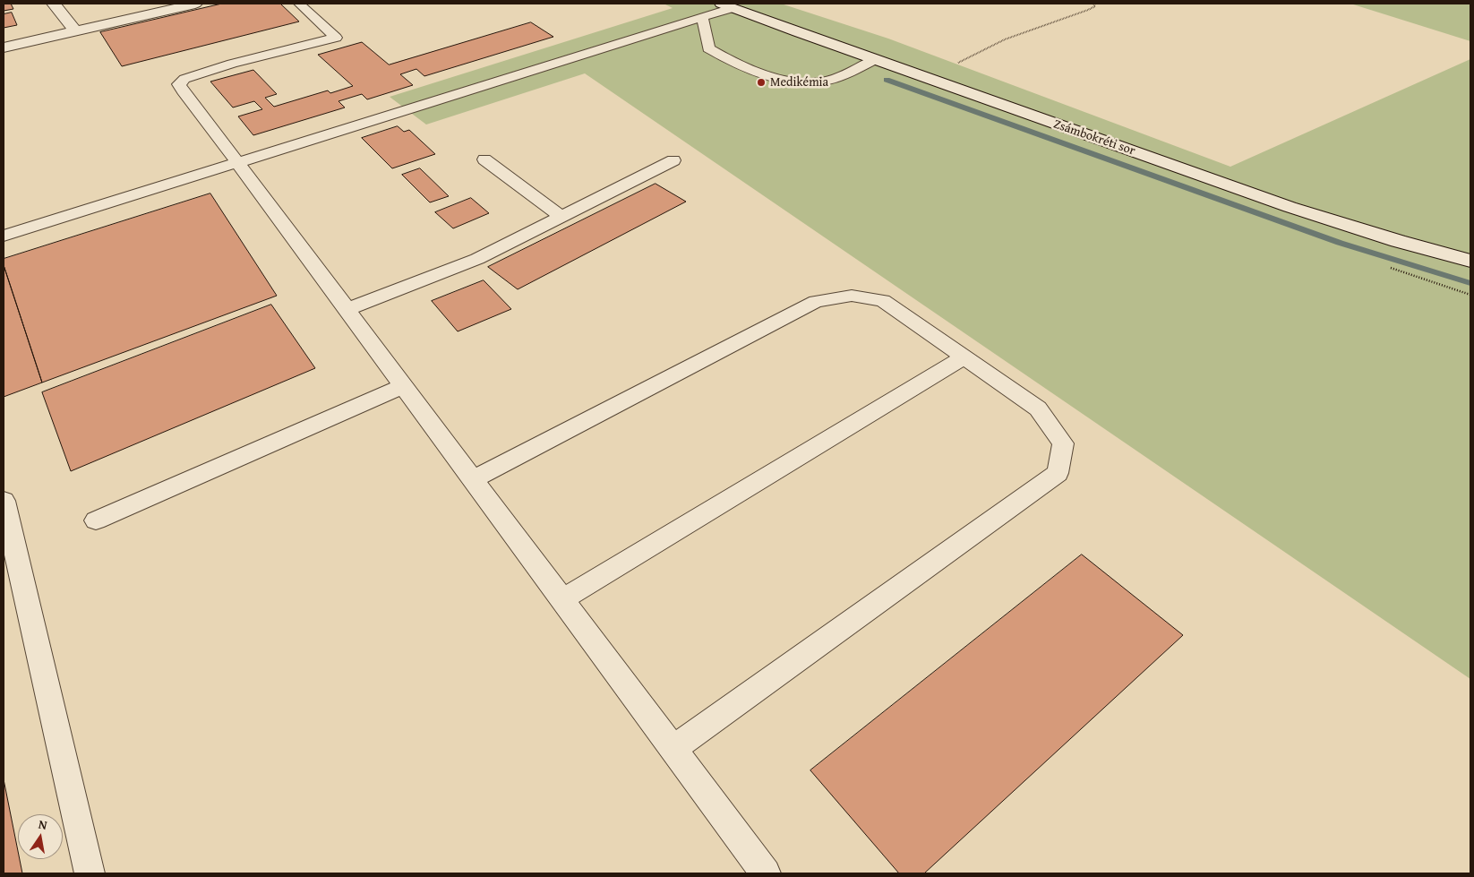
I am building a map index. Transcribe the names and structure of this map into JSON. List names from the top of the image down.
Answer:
{
  "streets": {
    "street": ["Zsámbokréti sor"]
  },
  "places": ["Medikémia"],
  "north": "top"
}
